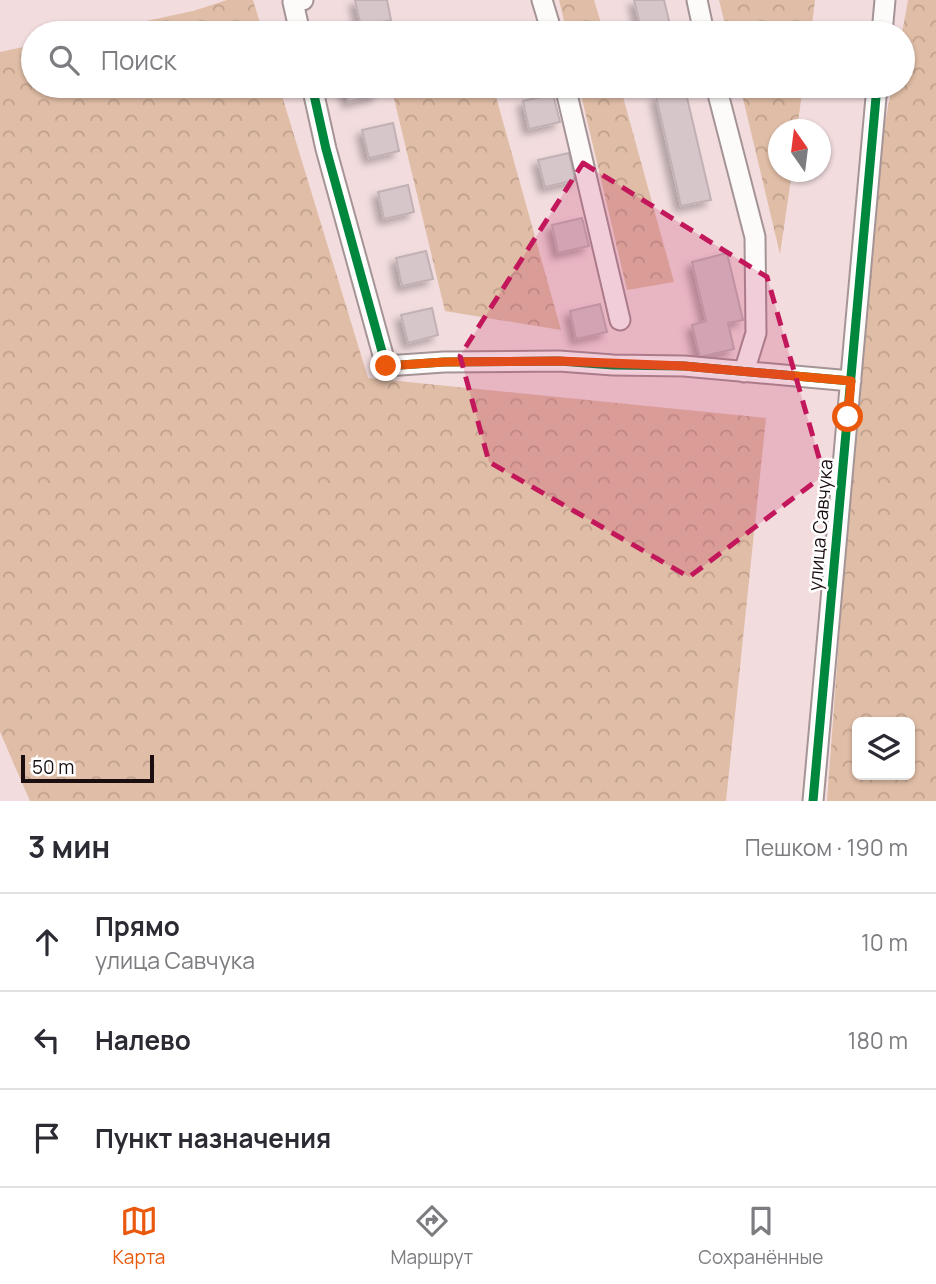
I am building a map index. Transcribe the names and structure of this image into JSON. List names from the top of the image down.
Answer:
{
  "streets": {
    "street": ["улица Савчука"]
  },
  "scale_bar": "50 m",
  "north": "top",
  "page": {
    "search": "Поиск",
    "scale": "50 m",
    "heading": ["3 мин", "Пешком · 190 m"],
    "list": [
      ["Прямо", "улица Савчука", "10 m"],
      ["Налево", "180 m"],
      "Пункт назначения"
    ],
    "nav": ["Карта", "Маршрут", "Сохранённые"]
  }
}
